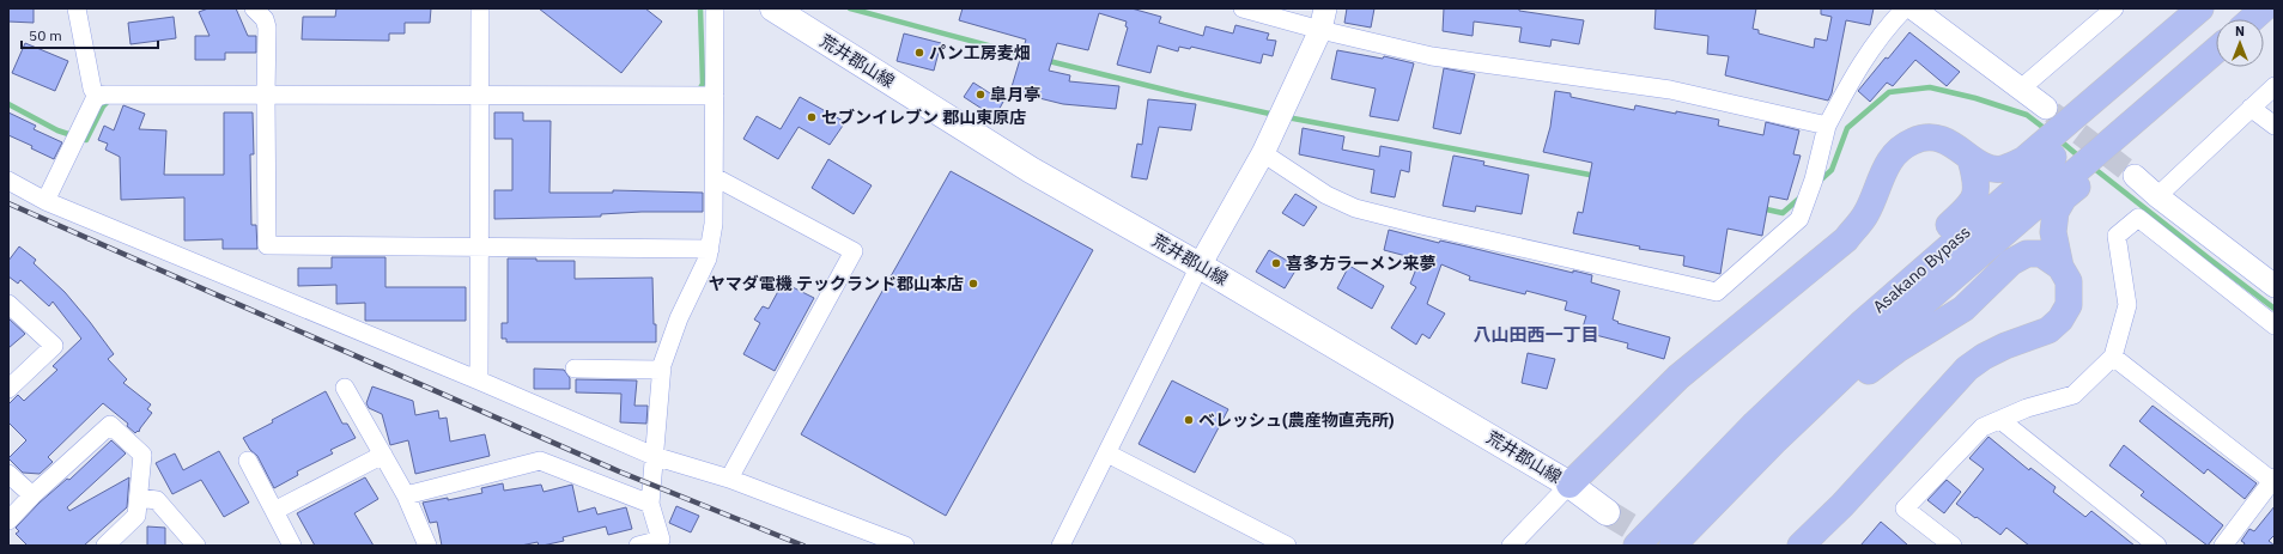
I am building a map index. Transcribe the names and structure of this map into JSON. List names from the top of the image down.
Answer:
{
  "streets": {
    "highway": ["Asakano Bypass"],
    "main road": ["荒井郡山線"]
  },
  "districts": ["八山田西一丁目"],
  "places": [
    "パン工房麦畑",
    "皐月亭",
    "セブンイレブン 郡山東原店",
    "喜多方ラーメン来夢",
    "ヤマダ電機 テックランド郡山本店",
    "ベレッシュ(農産物直売所)"
  ],
  "scale_bar": "50 m",
  "north": "top"
}
